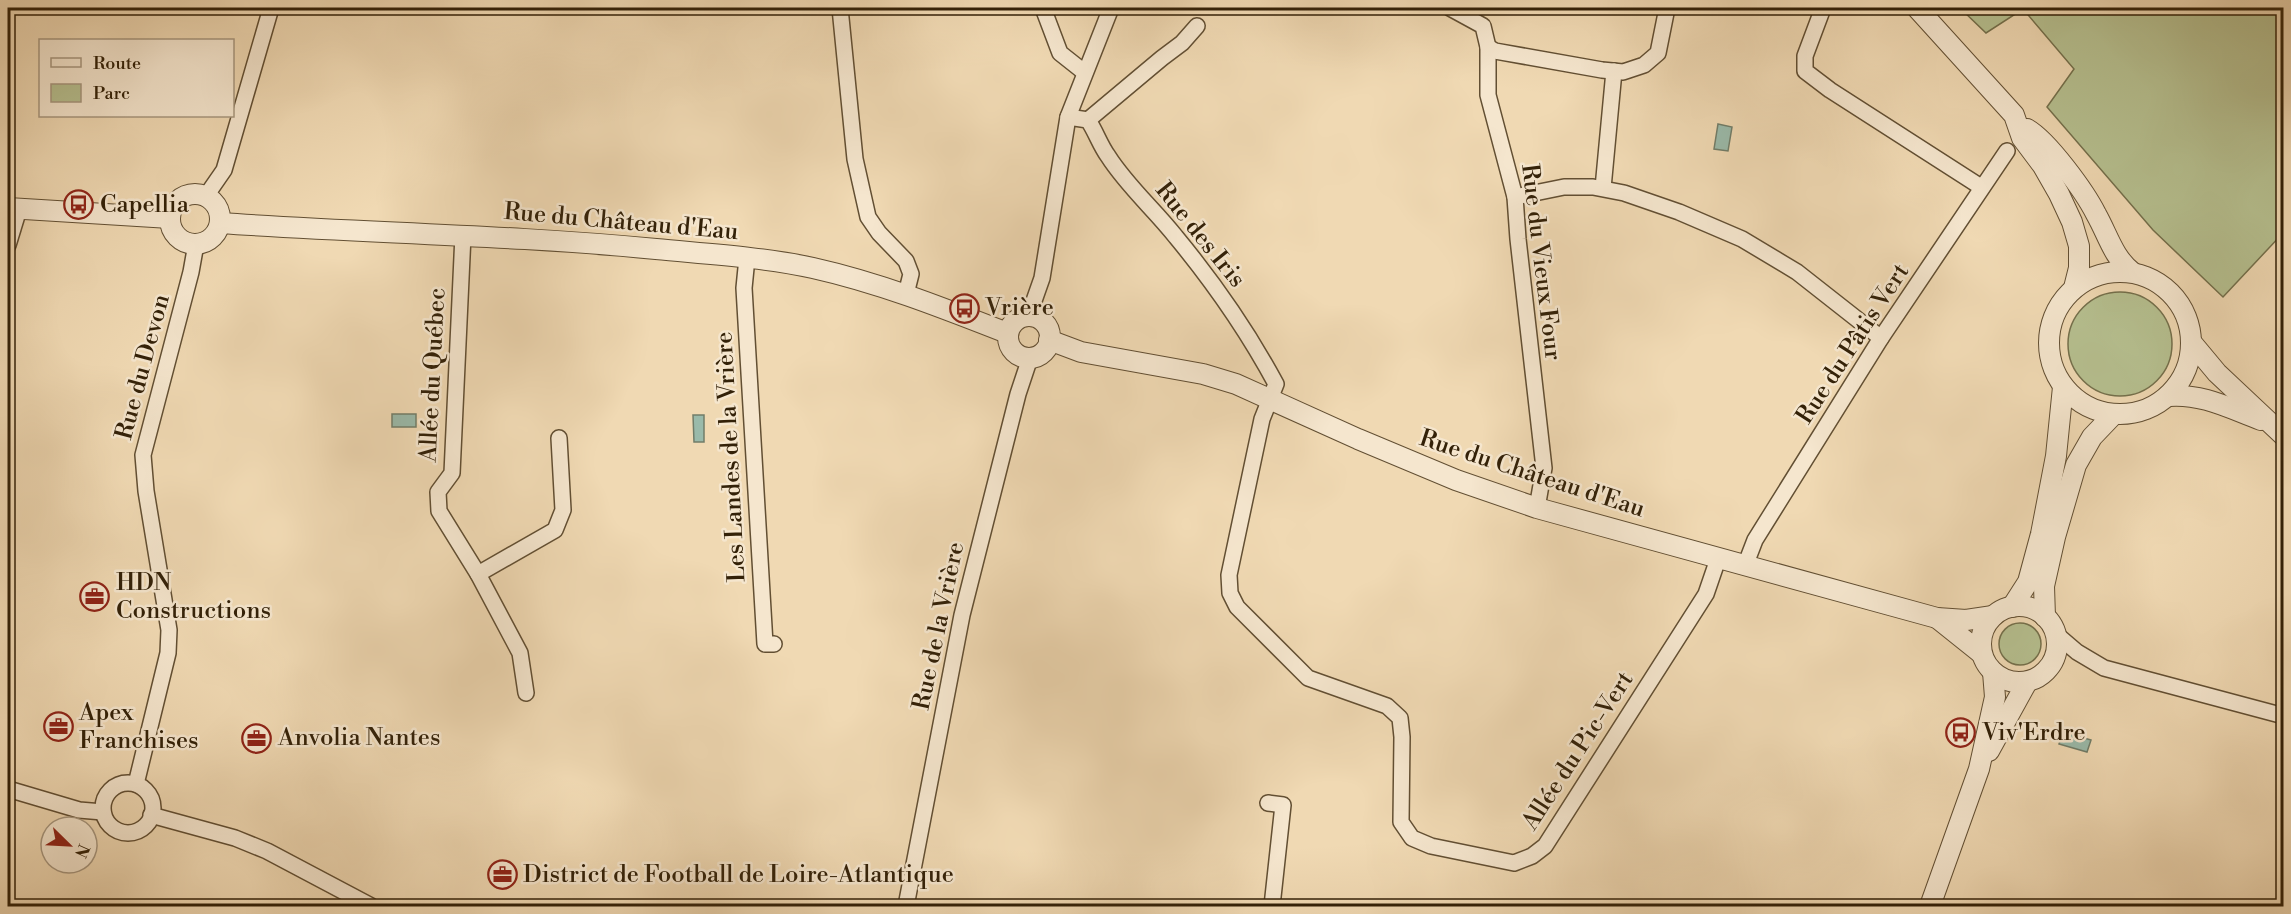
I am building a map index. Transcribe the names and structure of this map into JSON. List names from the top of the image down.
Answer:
{
  "streets": {
    "street": [
      "Rue du Château d'Eau",
      "Rue des Iris",
      "Rue du Vieux Four",
      "Rue du Pâtis Vert",
      "Rue du Devon",
      "Allée du Québec",
      "Les Landes de la Vrière",
      "Rue de la Vrière",
      "Allée du Pic-Vert"
    ]
  },
  "crossings": [
    ["Rue du Château d'Eau", "Rue des Iris"],
    ["Rue du Château d'Eau", "Rue du Vieux Four"],
    ["Rue du Château d'Eau", "Rue du Pâtis Vert"],
    ["Rue du Château d'Eau", "Rue du Devon"],
    ["Rue du Château d'Eau", "Allée du Québec"],
    ["Rue du Château d'Eau", "Les Landes de la Vrière"],
    ["Rue du Château d'Eau", "Rue de la Vrière"],
    ["Rue du Château d'Eau", "Allée du Pic-Vert"],
    ["Rue des Iris", "Allée du Pic-Vert"]
  ],
  "places": {
    "bus stop": ["Capellia", "Vrière", "Viv'Erdre"],
    "office": [
      "HDN Constructions",
      "Apex Franchises",
      "Anvolia Nantes",
      "District de Football de Loire-Atlantique"
    ]
  },
  "legend": ["Route", "Parc"],
  "north": "bottom right"
}
